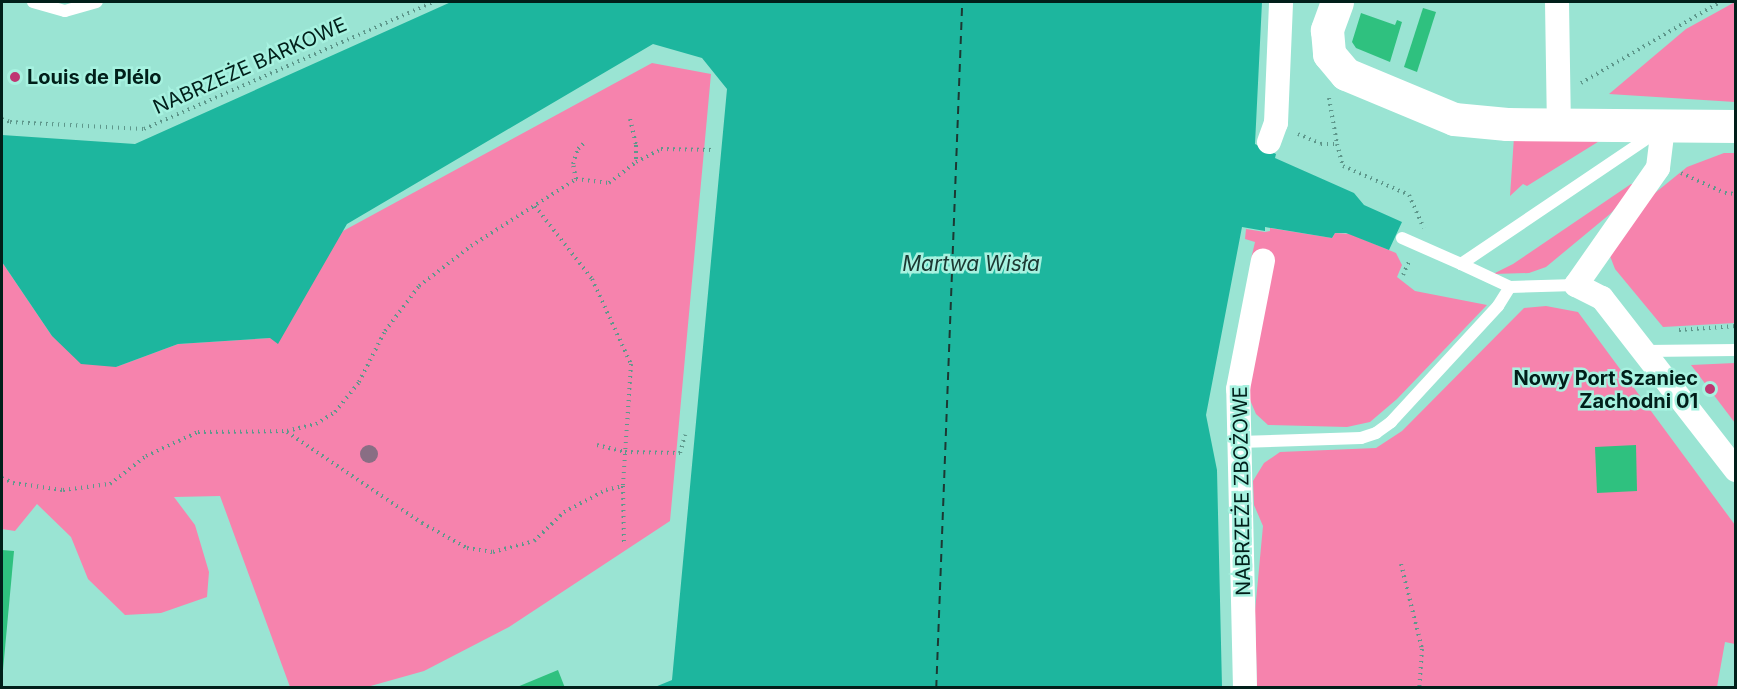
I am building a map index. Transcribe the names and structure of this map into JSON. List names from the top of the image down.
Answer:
{
  "streets": {
    "street": ["NABRZEŻE ZBOŻOWE"],
    "path": ["NABRZEŻE BARKOWE"]
  },
  "water": ["Martwa Wisła"],
  "places": ["Louis de Plélo", "Nowy Port Szaniec Zachodni 01"]
}
